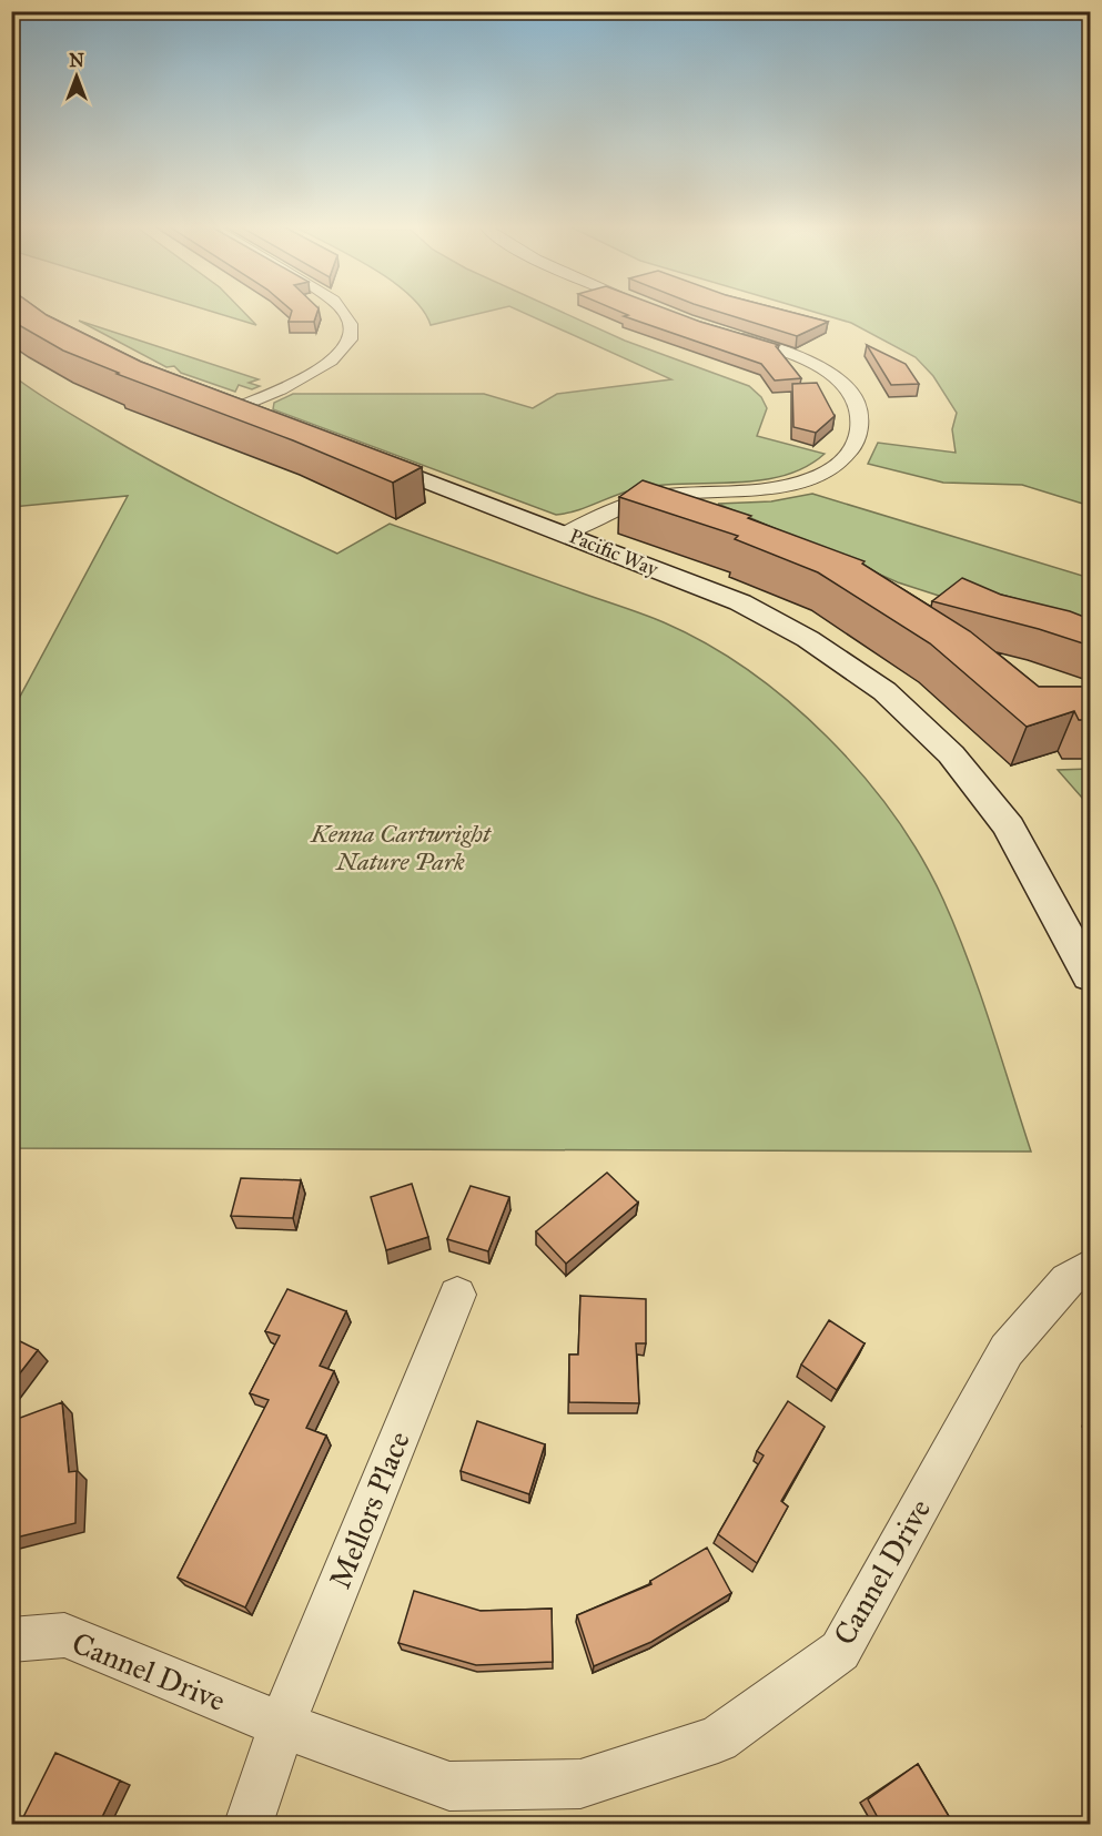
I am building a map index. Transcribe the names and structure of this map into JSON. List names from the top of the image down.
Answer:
{
  "streets": {
    "street": ["Pacific Way", "Mellors Place", "Cannel Drive"]
  },
  "crossings": [
    ["Mellors Place", "Cannel Drive"]
  ],
  "parks": ["Kenna Cartwright Nature Park"],
  "north": "top"
}
